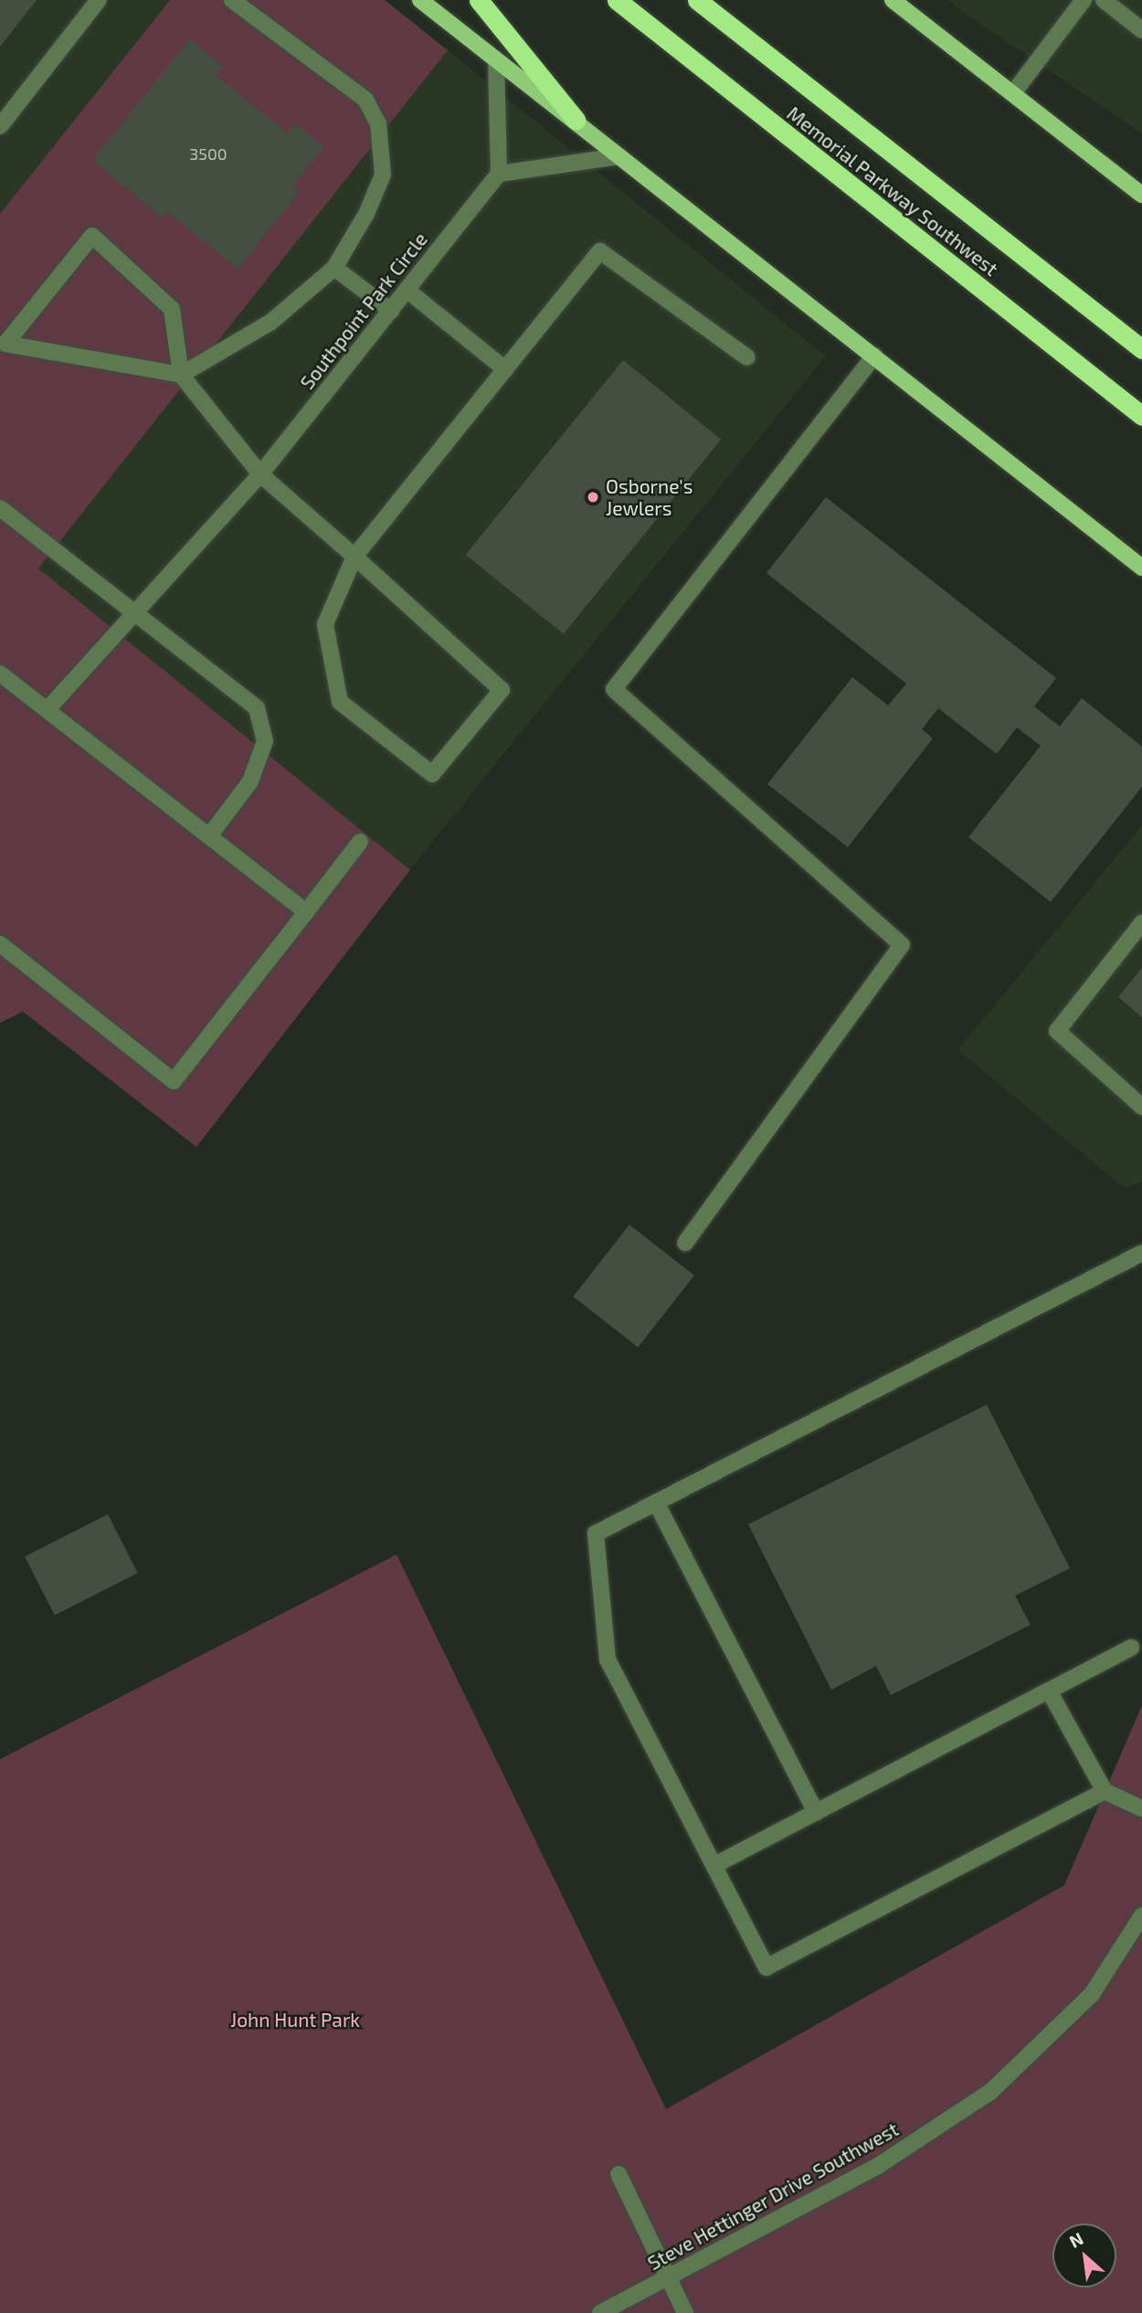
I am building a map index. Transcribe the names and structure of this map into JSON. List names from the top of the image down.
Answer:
{
  "streets": {
    "highway": ["Memorial Parkway Southwest"],
    "street": ["Southpoint Park Circle", "Steve Hettinger Drive Southwest"]
  },
  "parks": ["John Hunt Park"],
  "places": ["Osborne's Jewlers"],
  "house_numbers": ["3500"],
  "north": "top left"
}
